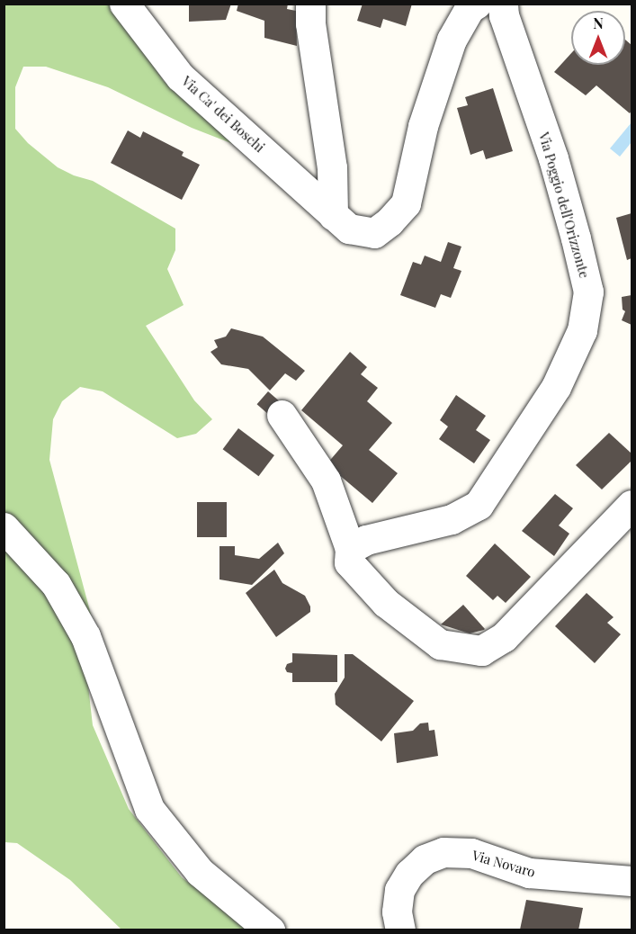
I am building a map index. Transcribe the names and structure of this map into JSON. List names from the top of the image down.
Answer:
{
  "streets": {
    "street": ["Via Ca' dei Boschi", "Via Poggio dell'Orizzonte", "Via Novaro"]
  },
  "north": "top"
}
